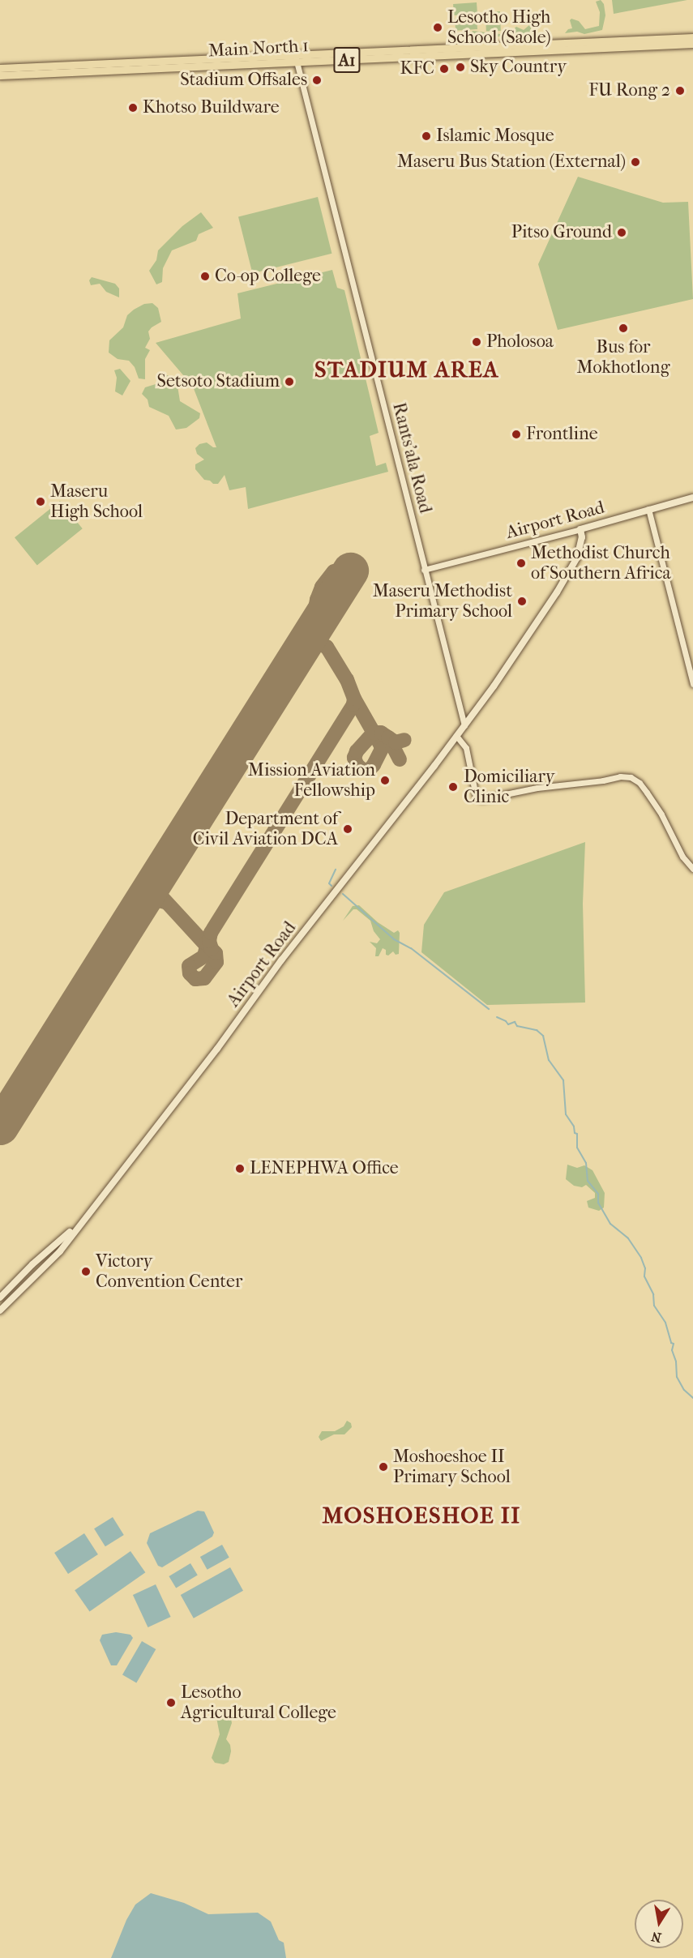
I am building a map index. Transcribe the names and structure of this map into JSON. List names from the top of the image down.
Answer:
{
  "streets": {
    "main road": ["Main North 1", "A1", "Airport Road"],
    "street": ["Rants'ala Road"]
  },
  "crossings": [
    ["Main North 1", "Rants'ala Road"],
    ["Rants'ala Road", "Airport Road"]
  ],
  "districts": ["STADIUM AREA", "MOSHOESHOE II"],
  "places": [
    "Lesotho High School (Saole)",
    "Sky Country",
    "KFC",
    "Stadium Offsales",
    "FU Rong 2",
    "Khotso Buildware",
    "Islamic Mosque",
    "Maseru Bus Station (External)",
    "Pitso Ground",
    "Co-op College",
    "Bus for Mokhotlong",
    "Pholosoa",
    "Setsoto Stadium",
    "Frontline",
    "Maseru High School",
    "Methodist Church of Southern Africa",
    "Maseru Methodist Primary School",
    "Mission Aviation Fellowship",
    "Domiciliary Clinic",
    "Department of Civil Aviation DCA",
    "LENEPHWA Office",
    "Victory Convention Center",
    "Moshoeshoe II Primary School",
    "Lesotho Agricultural College"
  ],
  "north": "bottom"
}
